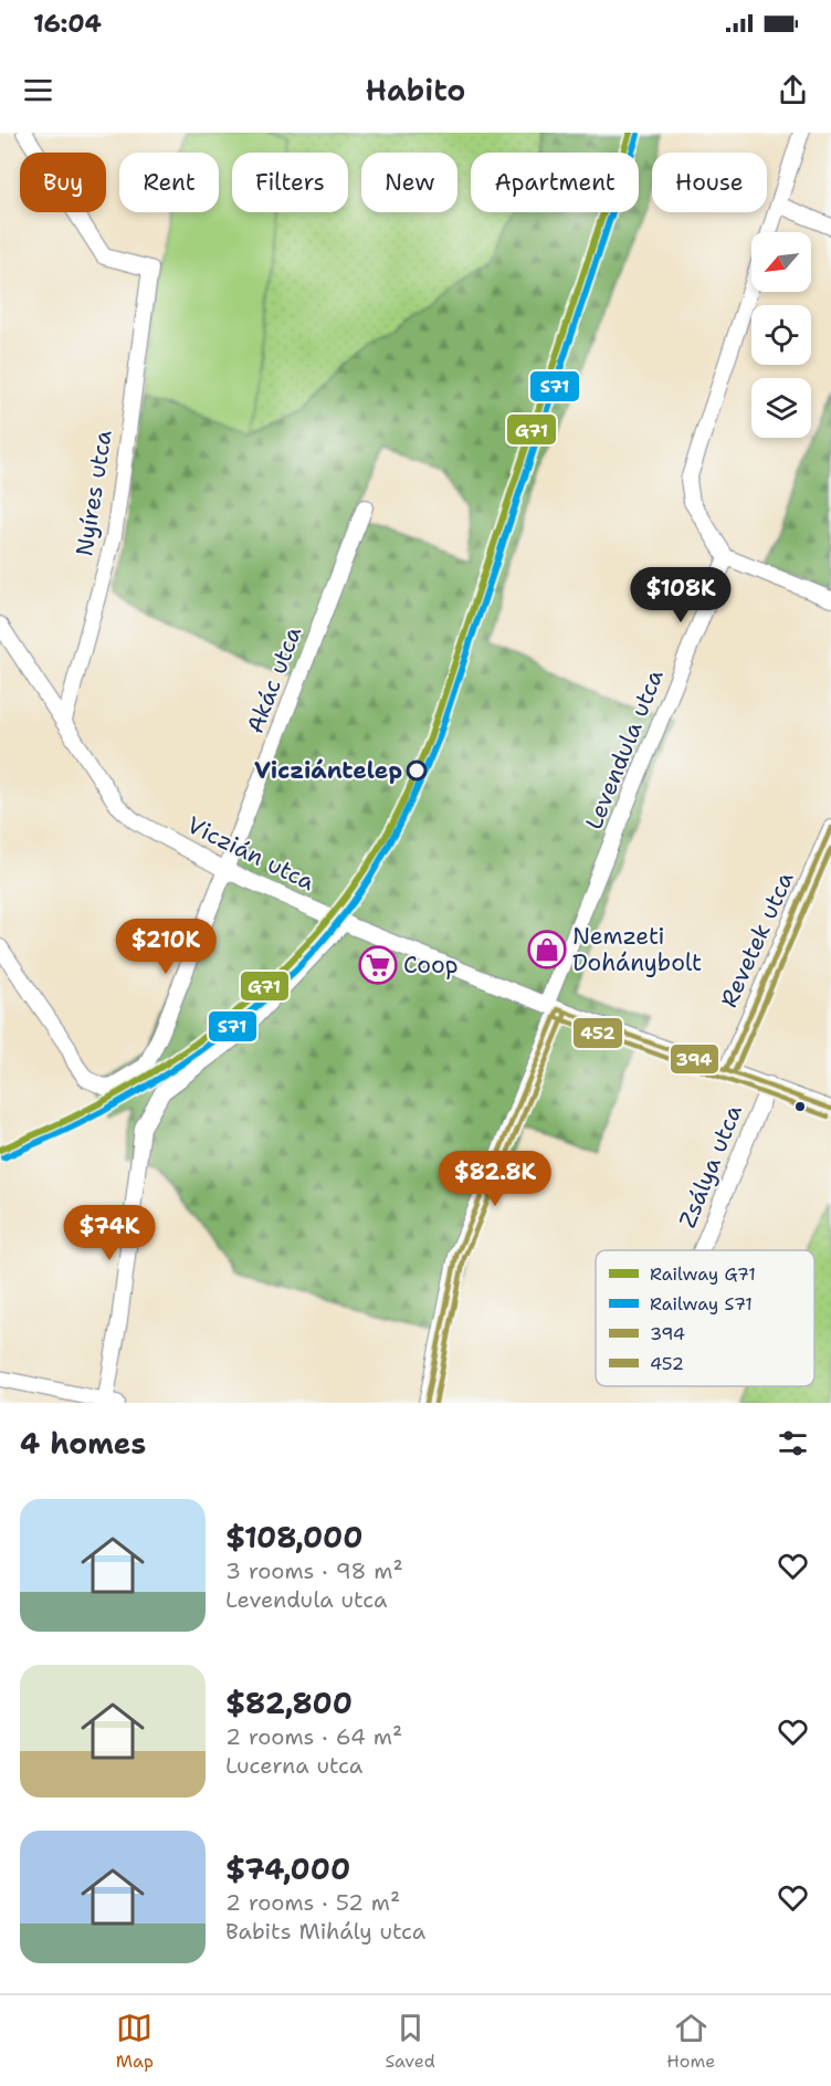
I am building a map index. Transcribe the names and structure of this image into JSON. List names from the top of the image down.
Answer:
{
  "streets": {
    "street": [
      "Nyíres utca",
      "Akác utca",
      "Levendula utca",
      "Viczián utca",
      "Revetek utca",
      "Zsálya utca"
    ]
  },
  "crossings": [
    ["Nyíres utca", "Viczián utca"],
    ["Akác utca", "Viczián utca"],
    ["Levendula utca", "Viczián utca"],
    ["Viczián utca", "Revetek utca"],
    ["Viczián utca", "Zsálya utca"]
  ],
  "places": {
    "other": ["Vicziántelep"],
    "shop": ["Nemzeti Dohánybolt"],
    "supermarket": ["Coop"]
  },
  "lines": [
    "rail line G71",
    "rail line S71",
    "transit line 394",
    "transit line 452"
  ],
  "legend": [
    "Railway G71",
    "Railway S71",
    "394",
    "452"
  ],
  "north": "bottom left",
  "page": {
    "status": "16:04",
    "header": "Habito",
    "chip": [
      "Buy",
      "Rent",
      "Filters",
      "New",
      "Apartment",
      "House"
    ],
    "price": [
      "$108K",
      "$210K",
      "$82.8K",
      "$74K"
    ],
    "heading": "4 homes",
    "list": [
      {
        "name": "$108,000",
        "note": "3 rooms · 98 m² · Levendula utca"
      },
      {
        "name": "$82,800",
        "note": "2 rooms · 64 m² · Lucerna utca"
      },
      {
        "name": "$74,000",
        "note": "2 rooms · 52 m² · Babits Mihály utca"
      }
    ],
    "tabs": ["Map", "Saved", "Home"]
  }
}
